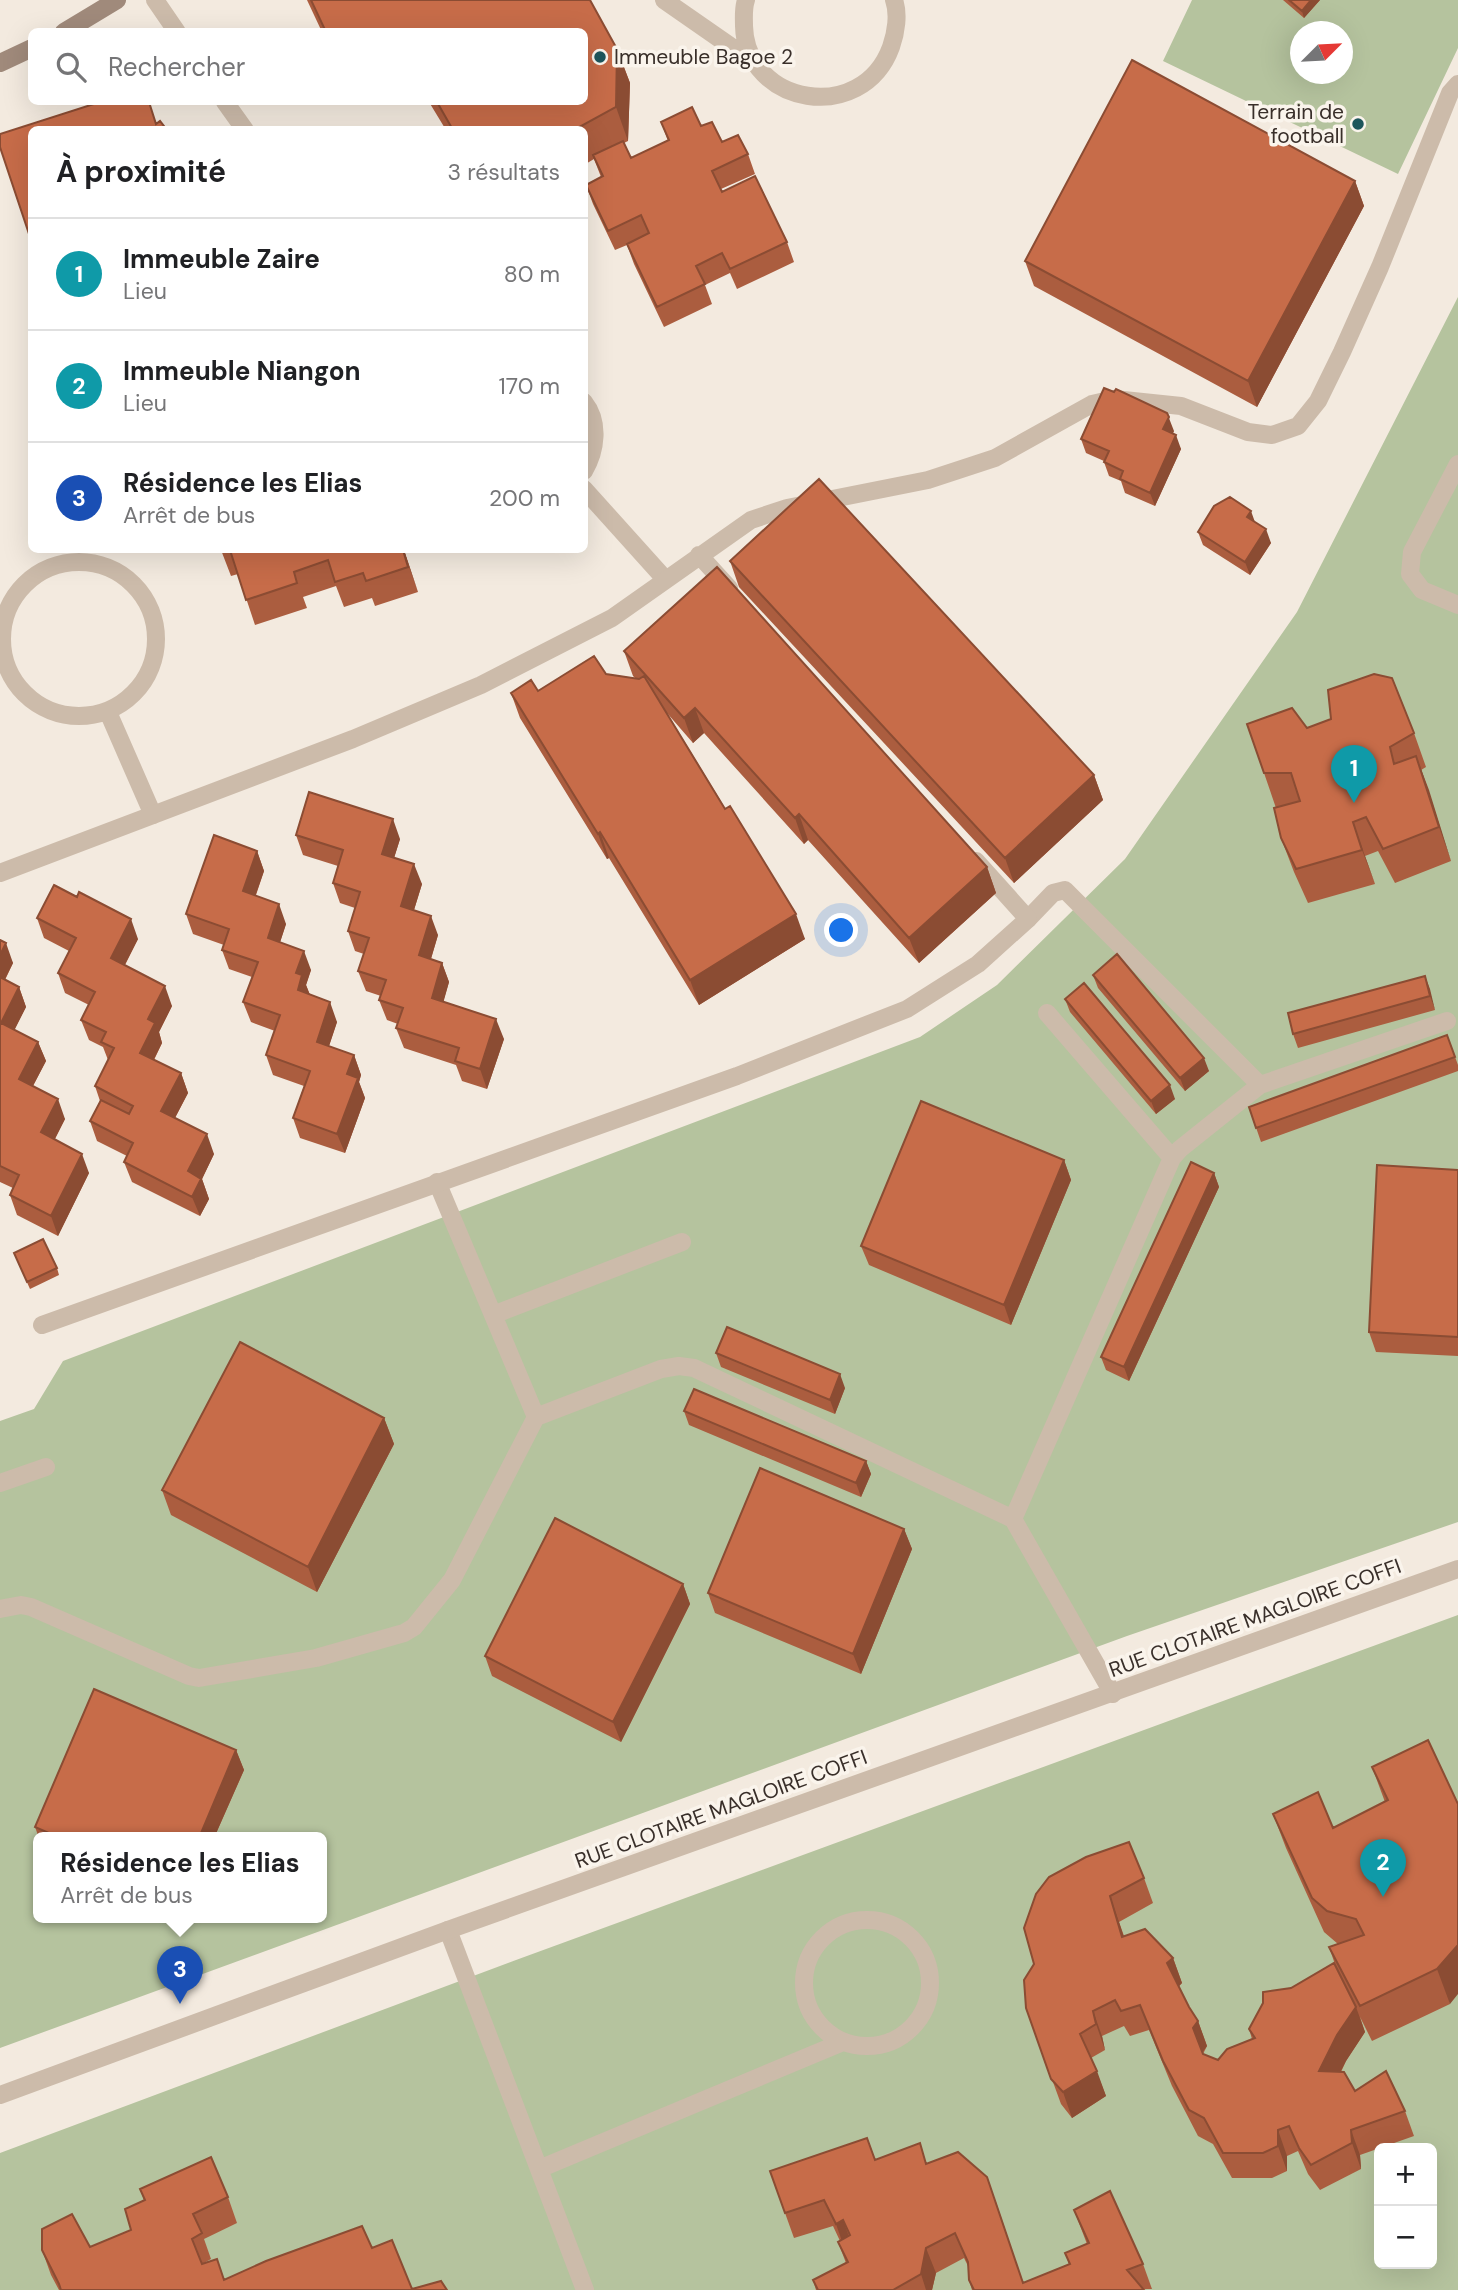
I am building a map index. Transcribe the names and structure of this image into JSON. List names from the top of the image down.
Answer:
{
  "streets": {
    "street": ["RUE CLOTAIRE MAGLOIRE COFFI"]
  },
  "places": ["Immeuble Bagoe 2", "Terrain de football"],
  "north": "top right",
  "page": {
    "search": "Rechercher",
    "heading": ["À proximité", "3 résultats"],
    "list": [
      {
        "mark": "1",
        "name": "Immeuble Zaire",
        "note": "Lieu",
        "value": "80 m"
      },
      {
        "mark": "2",
        "name": "Immeuble Niangon",
        "note": "Lieu",
        "value": "170 m"
      },
      {
        "mark": "3",
        "name": "Résidence les Elias",
        "note": "Arrêt de bus",
        "value": "200 m"
      }
    ],
    "pins": ["1", "2", "3"],
    "popup": ["Résidence les Elias", "Arrêt de bus"],
    "map_buttons": ["+", "−"]
  }
}
